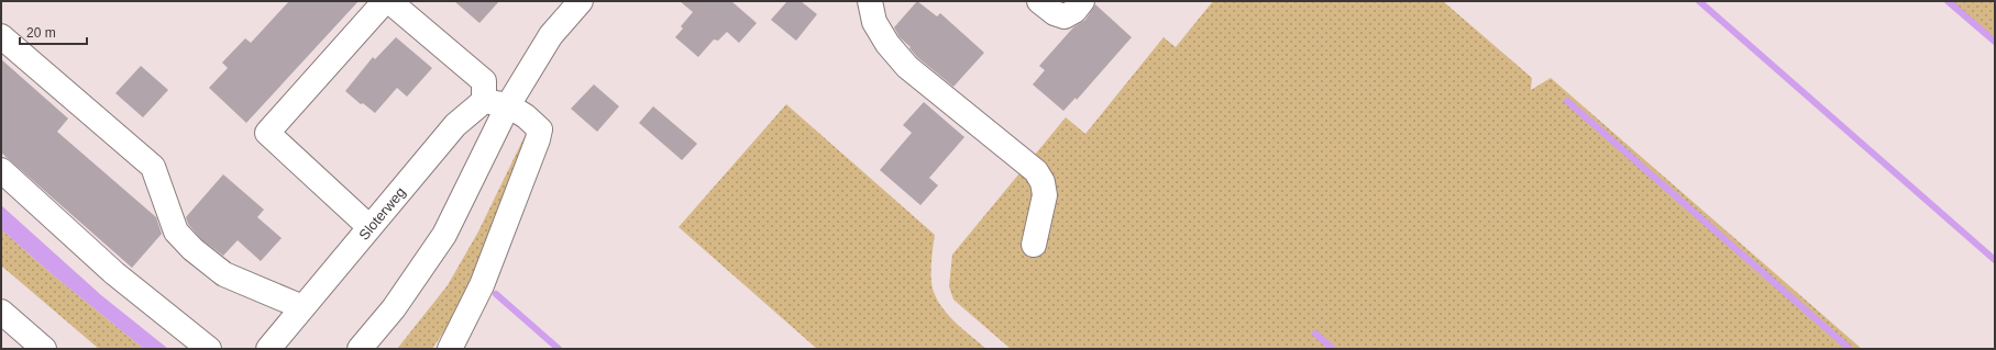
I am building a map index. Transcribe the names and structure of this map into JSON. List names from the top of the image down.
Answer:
{
  "streets": {
    "main road": ["Sloterweg"]
  },
  "scale_bar": "20 m"
}
